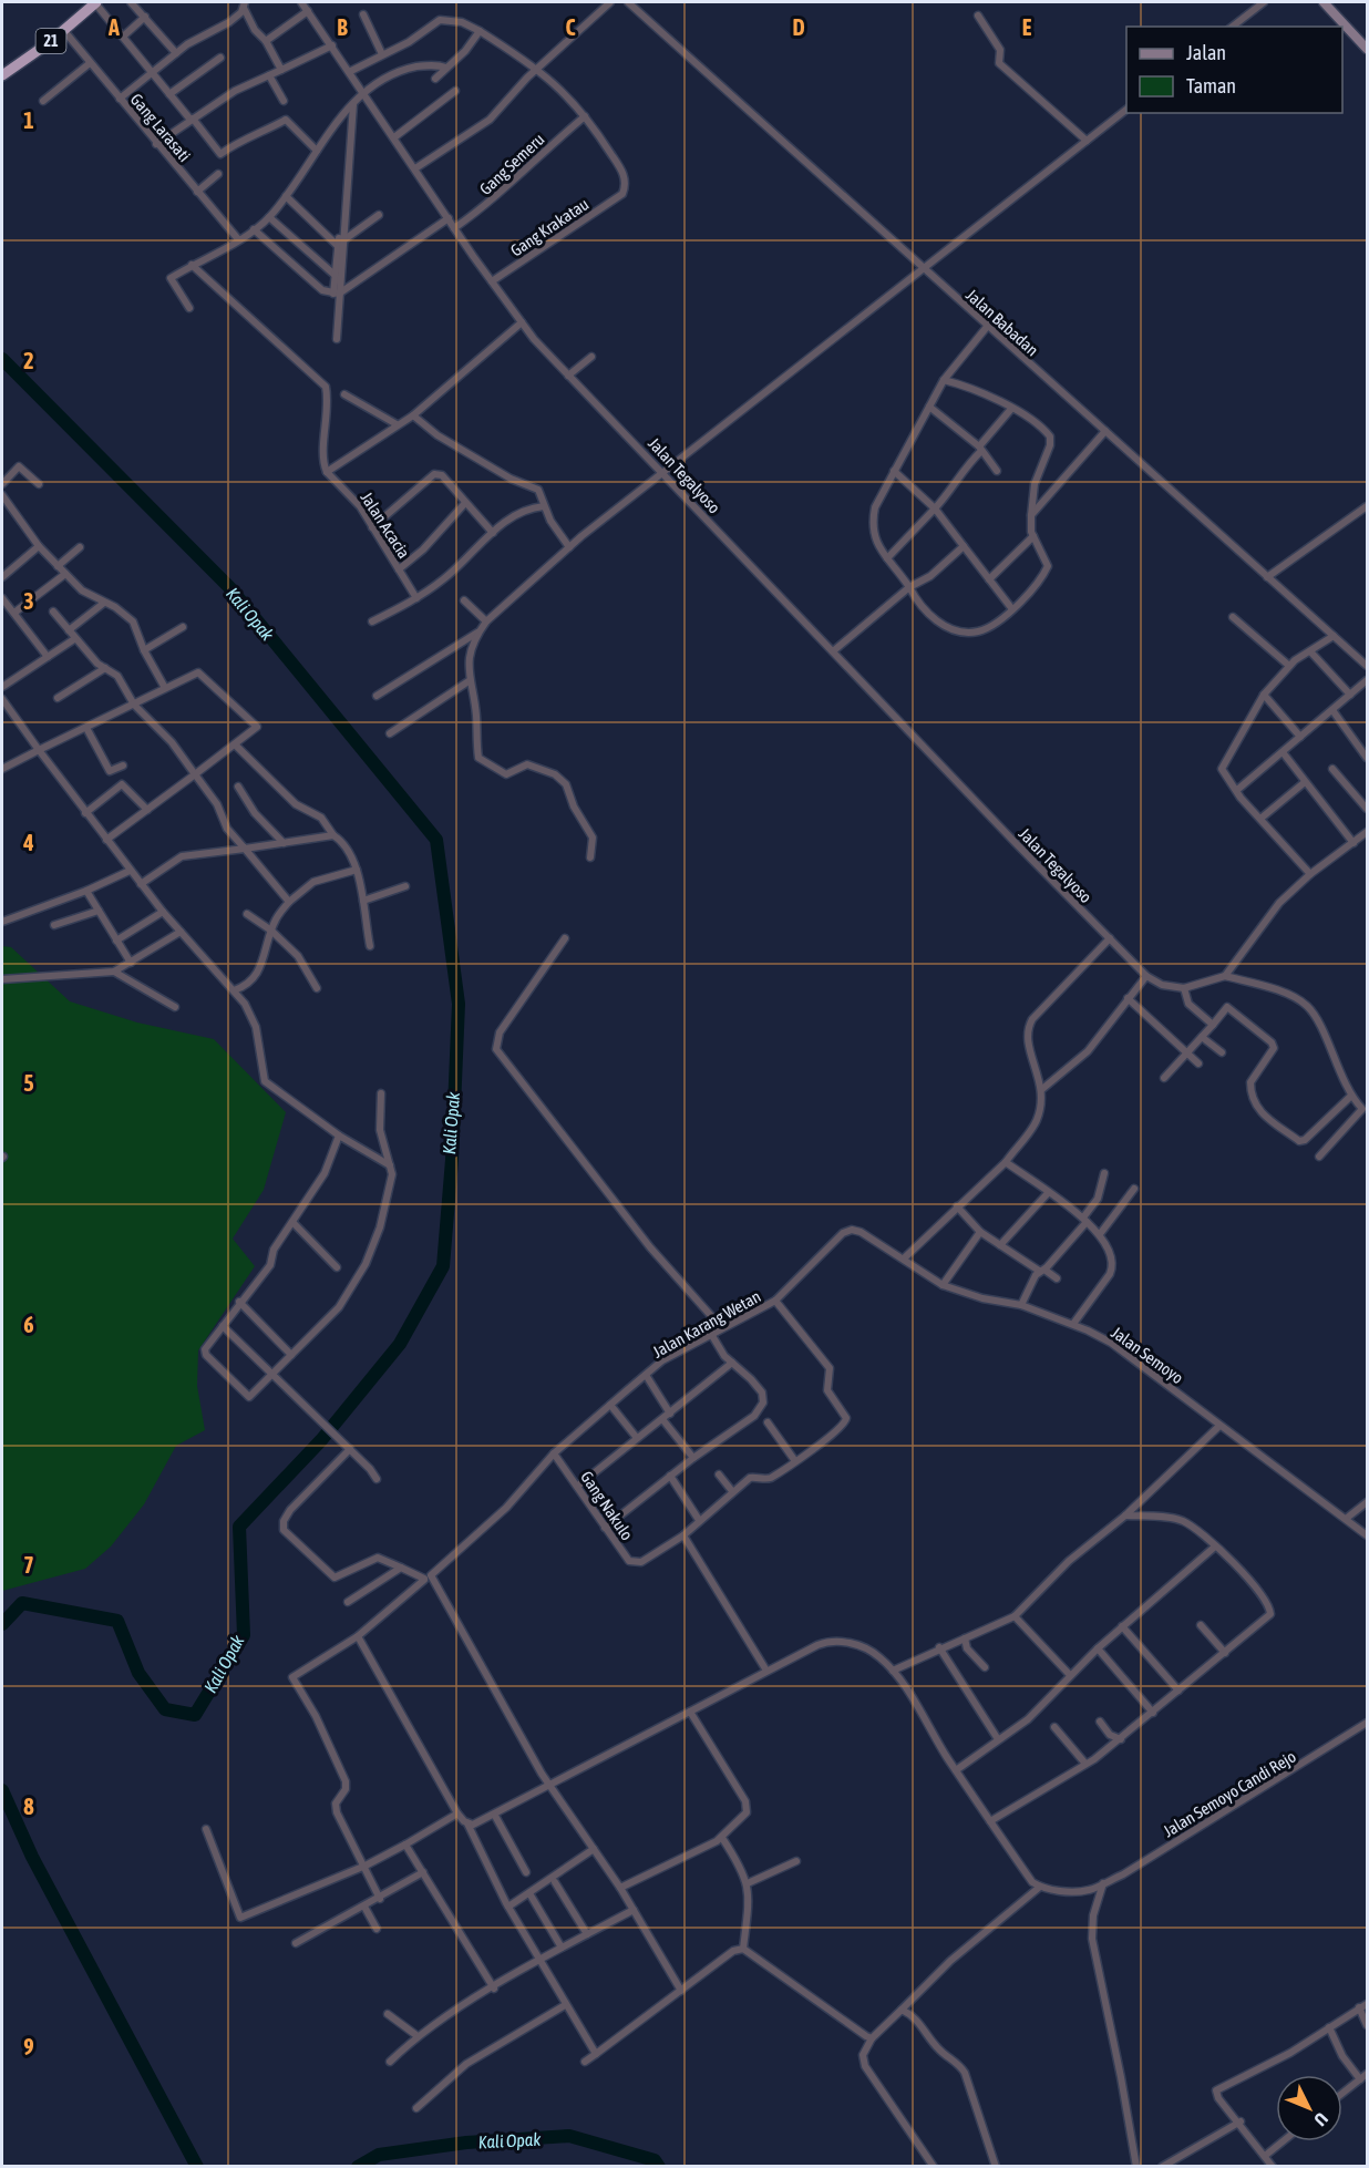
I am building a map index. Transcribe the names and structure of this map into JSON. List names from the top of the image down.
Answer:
{
  "streets": {
    "highway": ["21"],
    "street": [
      "Gang Larasati",
      "Gang Semeru",
      "Gang Krakatau",
      "Jalan Babadan",
      "Jalan Tegalyoso",
      "Jalan Acacia",
      "Jalan Karang Wetan",
      "Jalan Semoyo",
      "Gang Nakulo",
      "Jalan Semoyo Candi Rejo"
    ]
  },
  "crossings": [
    ["21", "Gang Larasati"],
    ["Gang Semeru", "Gang Krakatau"],
    ["Gang Semeru", "Jalan Tegalyoso"],
    ["Gang Krakatau", "Jalan Tegalyoso"],
    ["Jalan Karang Wetan", "Jalan Semoyo"],
    ["Jalan Karang Wetan", "Gang Nakulo"]
  ],
  "water": ["Kali Opak"],
  "legend": ["Jalan", "Taman"],
  "north": "bottom right",
  "grid": {
    "columns": [
      "A",
      "B",
      "C",
      "D",
      "E"
    ],
    "rows": [
      "1",
      "2",
      "3",
      "4",
      "5",
      "6",
      "7",
      "8",
      "9"
    ]
  }
}
